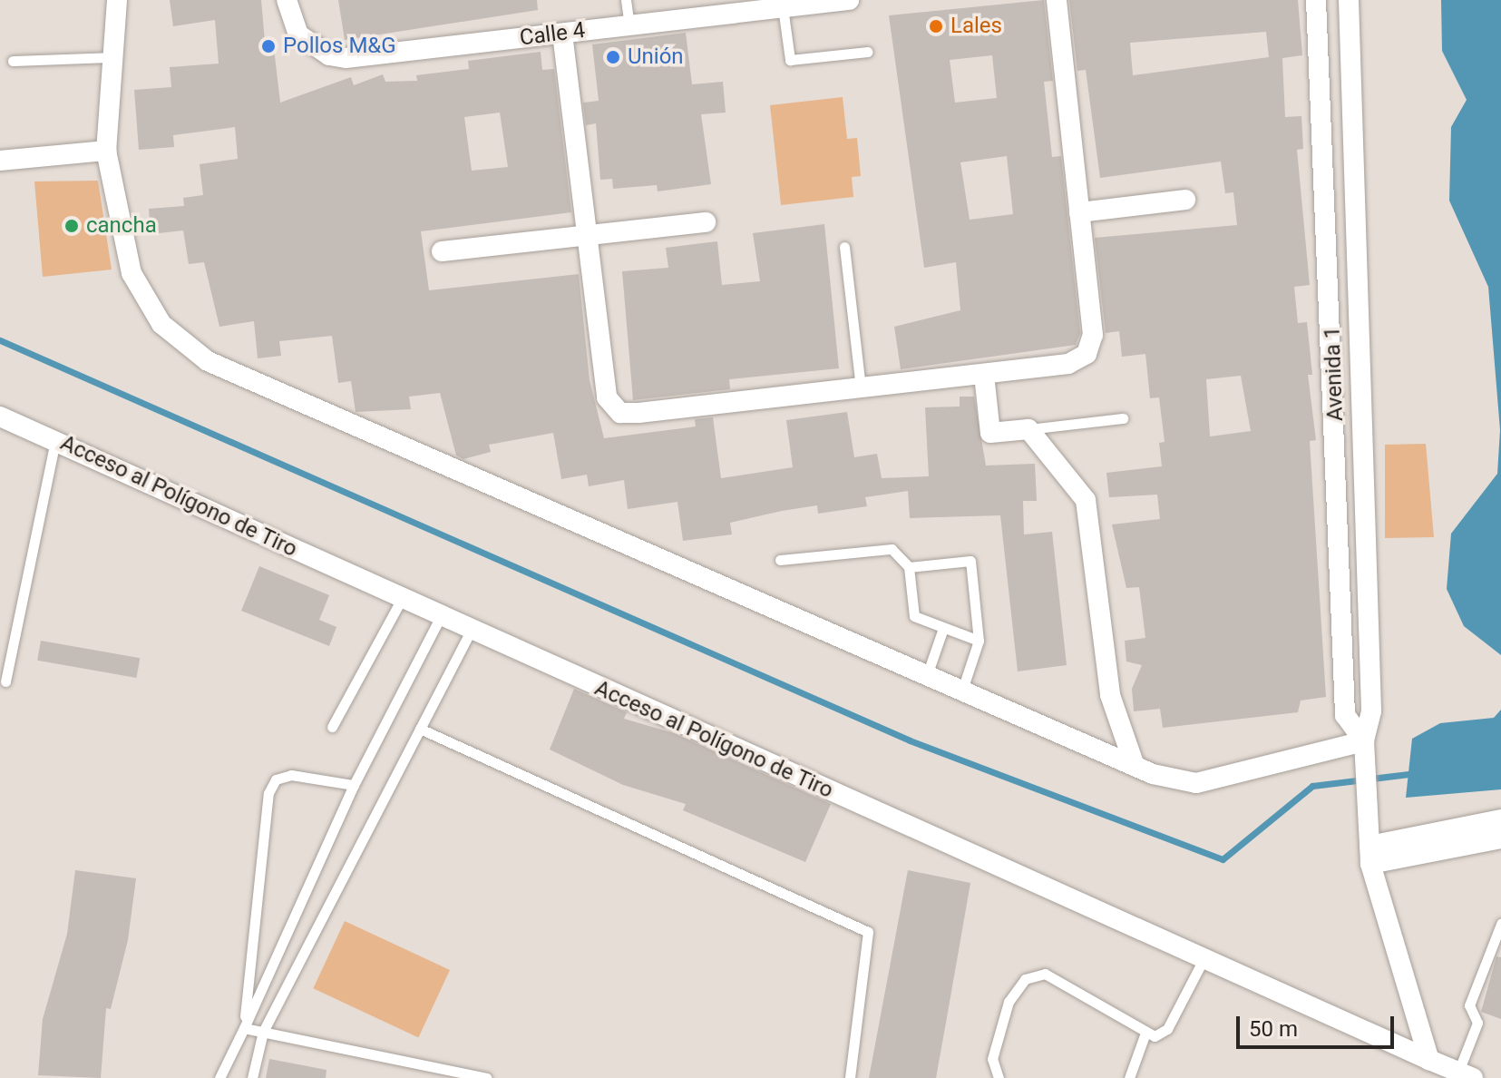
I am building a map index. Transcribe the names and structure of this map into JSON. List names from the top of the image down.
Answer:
{
  "streets": {
    "street": ["Calle 4", "Avenida 1", "Acceso al Polígono de Tiro"]
  },
  "places": [
    "Lales",
    "Pollos M&G",
    "Unión",
    "cancha"
  ],
  "scale_bar": "50 m"
}
